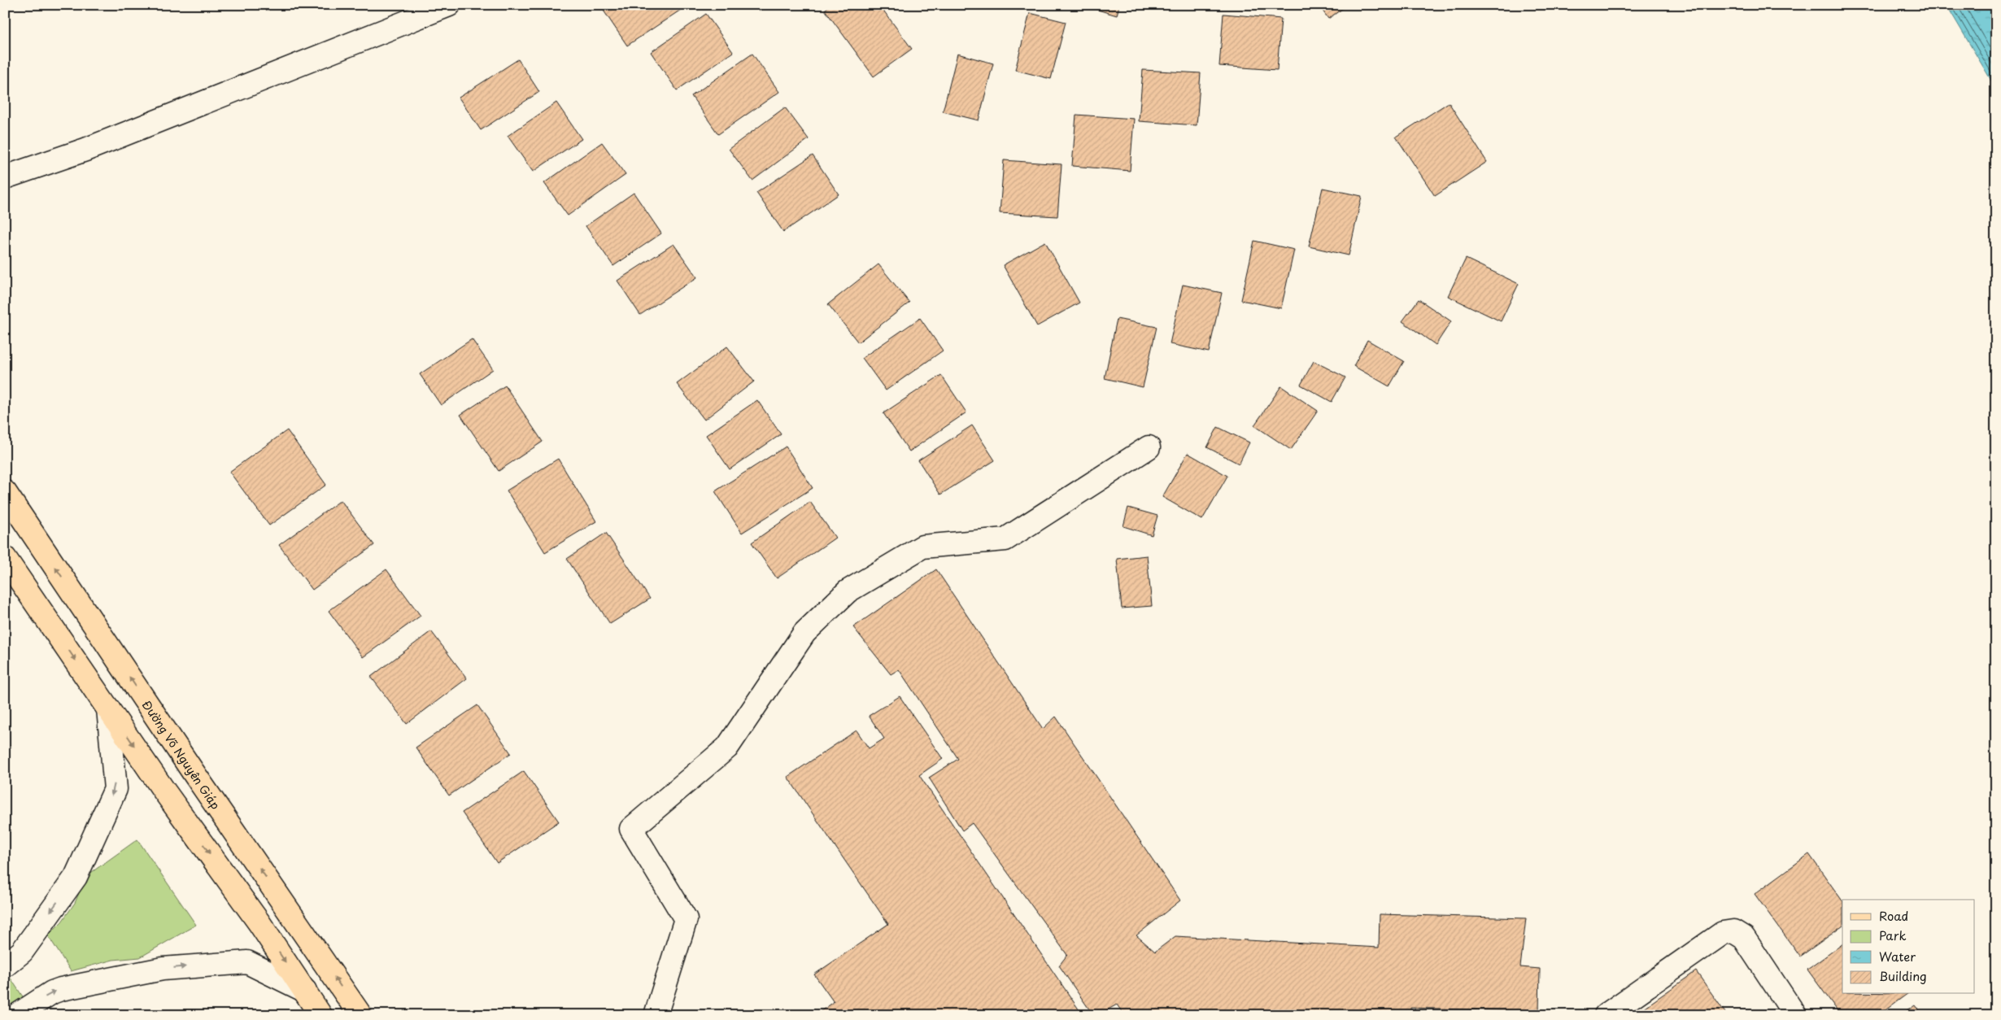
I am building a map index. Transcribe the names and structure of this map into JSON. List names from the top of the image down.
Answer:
{
  "streets": {
    "main road": ["Đường Võ Nguyên Giáp"]
  },
  "legend": [
    "Road",
    "Park",
    "Water",
    "Building"
  ]
}
